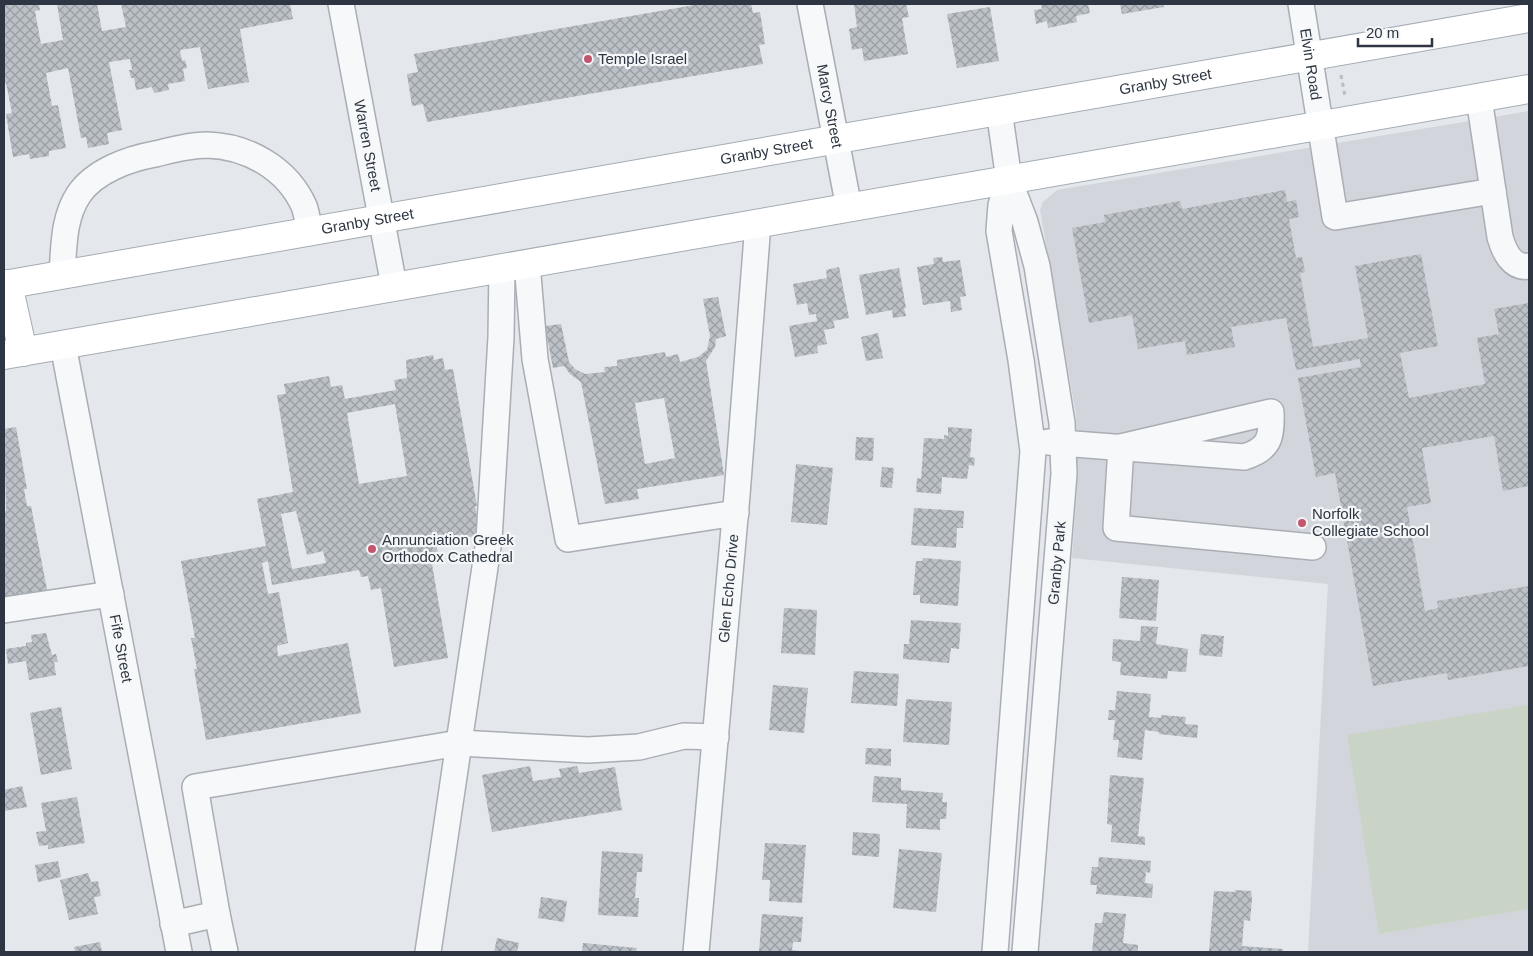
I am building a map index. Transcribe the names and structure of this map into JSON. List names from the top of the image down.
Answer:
{
  "streets": {
    "main road": ["Granby Street"],
    "street": [
      "Elvin Road",
      "Marcy Street",
      "Warren Street",
      "Granby Park",
      "Glen Echo Drive",
      "Fife Street"
    ]
  },
  "crossings": [
    ["Elvin Road", "Granby Street"],
    ["Granby Street", "Marcy Street"],
    ["Granby Street", "Warren Street"],
    ["Granby Street", "Granby Park"]
  ],
  "places": ["Temple Israel", "Norfolk Collegiate School", "Annunciation Greek Orthodox Cathedral"],
  "scale_bar": "20 m"
}
